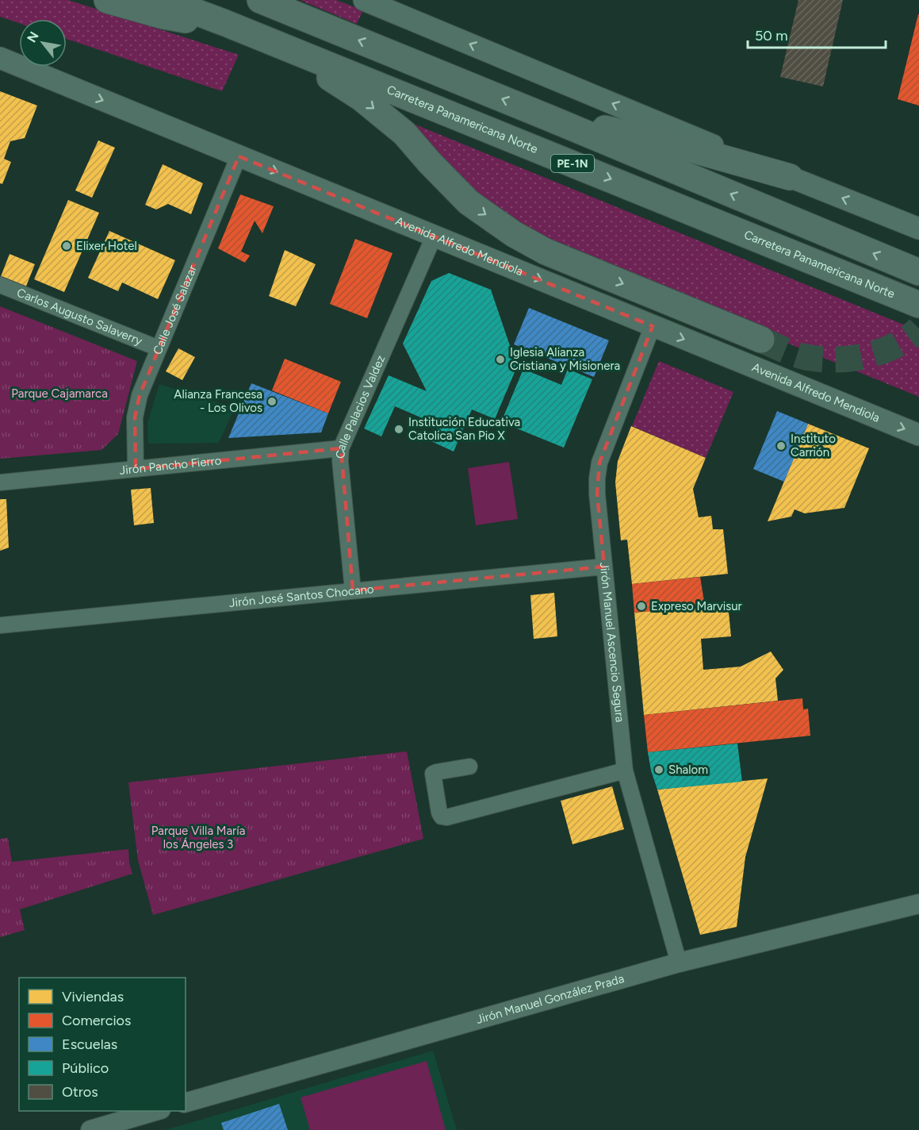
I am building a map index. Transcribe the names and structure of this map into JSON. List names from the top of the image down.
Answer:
{
  "streets": {
    "highway": ["Carretera Panamericana Norte", "PE-1N"],
    "main road": ["Avenida Alfredo Mendiola"],
    "street": [
      "Calle José Salazar",
      "Carlos Augusto Salaverry",
      "Calle Palacios Valdez",
      "Jirón Pancho Fierro",
      "Jirón José Santos Chocano",
      "Jirón Manuel Ascencio Segura",
      "Jirón Manuel González Prada"
    ]
  },
  "crossings": [
    ["Avenida Alfredo Mendiola", "Calle José Salazar"],
    ["Avenida Alfredo Mendiola", "Calle Palacios Valdez"],
    ["Avenida Alfredo Mendiola", "Jirón Manuel Ascencio Segura"],
    ["Calle José Salazar", "Carlos Augusto Salaverry"],
    ["Calle José Salazar", "Jirón Pancho Fierro"],
    ["Calle Palacios Valdez", "Jirón Pancho Fierro"],
    ["Calle Palacios Valdez", "Jirón José Santos Chocano"],
    ["Jirón José Santos Chocano", "Jirón Manuel Ascencio Segura"],
    ["Jirón Manuel Ascencio Segura", "Jirón Manuel González Prada"]
  ],
  "parks": ["Parque Cajamarca", "Parque Villa María los Ángeles 3"],
  "places": [
    "Elixer Hotel",
    "Iglesia Alianza Cristiana y Misionera",
    "Alianza Francesa - Los Olivos",
    "Institución Educativa Catolica San Pio X",
    "Instituto Carrión",
    "Expreso Marvisur",
    "Shalom"
  ],
  "legend": [
    "Viviendas",
    "Comercios",
    "Escuelas",
    "Público",
    "Otros"
  ],
  "scale_bar": "50 m",
  "north": "top left"
}
